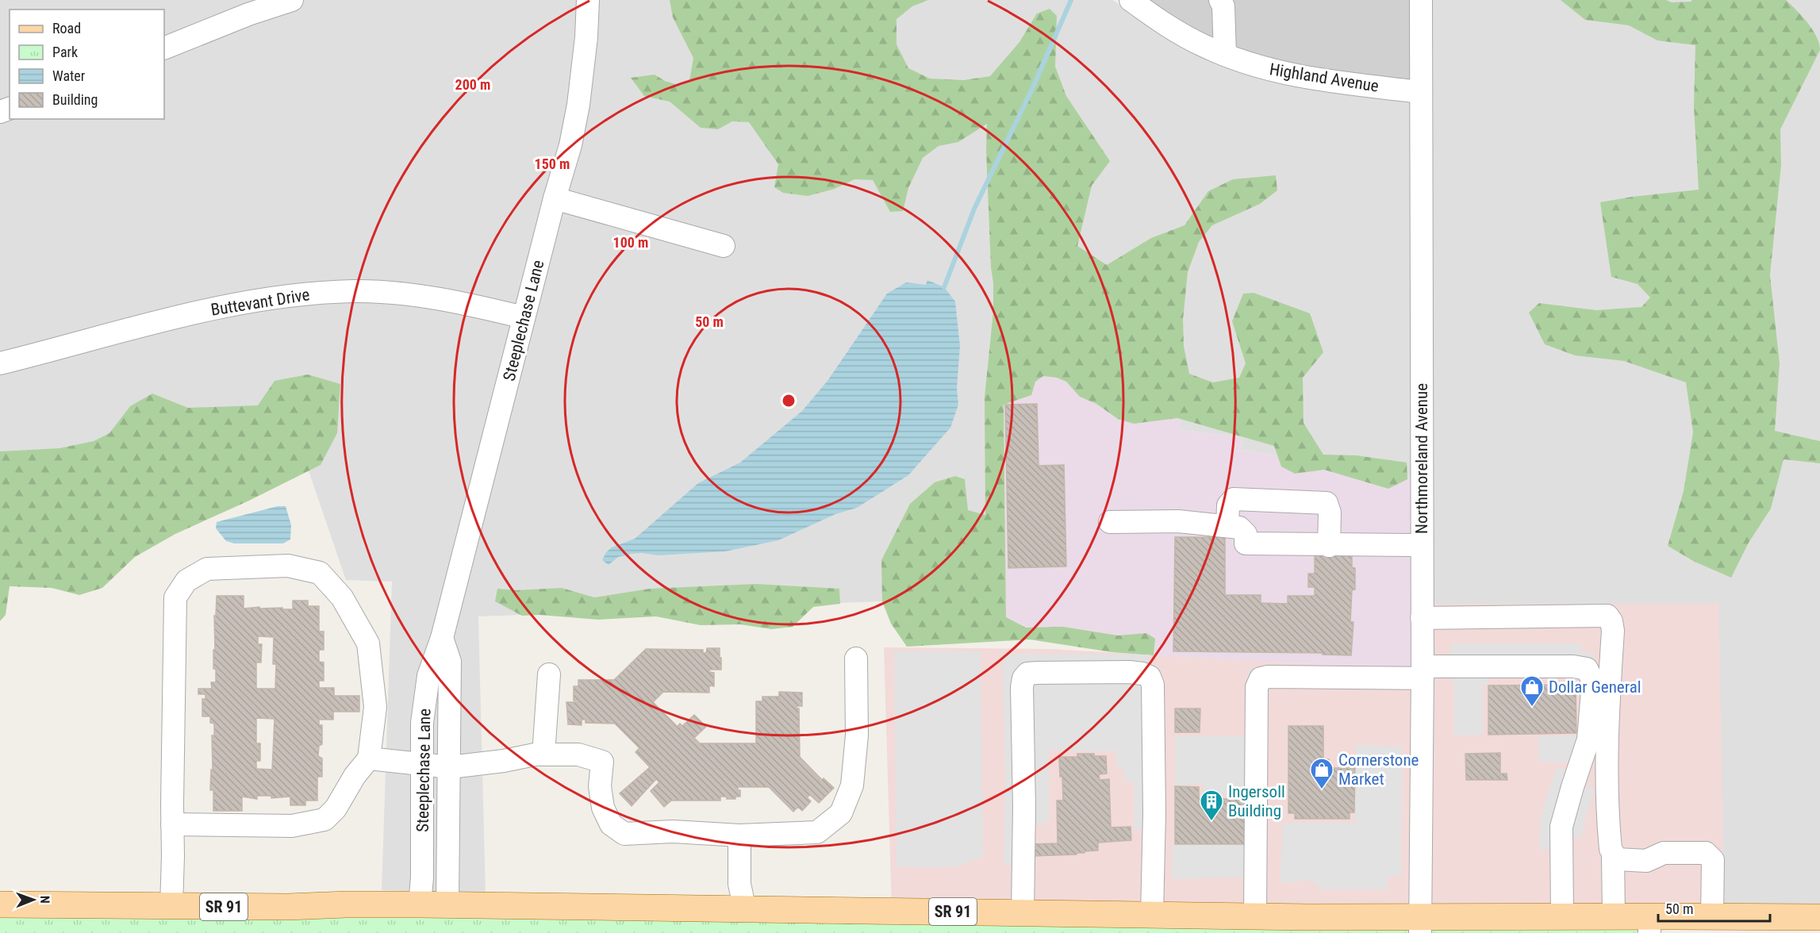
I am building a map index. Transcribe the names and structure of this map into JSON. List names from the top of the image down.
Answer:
{
  "streets": {
    "main road": ["SR 91"],
    "street": [
      "Highland Avenue",
      "Buttevant Drive",
      "Steeplechase Lane",
      "Northmoreland Avenue"
    ]
  },
  "crossings": [
    ["Highland Avenue", "Northmoreland Avenue"],
    ["Buttevant Drive", "Steeplechase Lane"],
    ["Steeplechase Lane", "SR 91"],
    ["Northmoreland Avenue", "SR 91"]
  ],
  "places": {
    "shop": ["Dollar General", "Cornerstone Market"],
    "building": ["Ingersoll Building"]
  },
  "legend": [
    "Road",
    "Park",
    "Water",
    "Building"
  ],
  "scale_bar": "50 m",
  "north": "right",
  "rings": [
    "200 m",
    "150 m",
    "100 m",
    "50 m"
  ]
}
